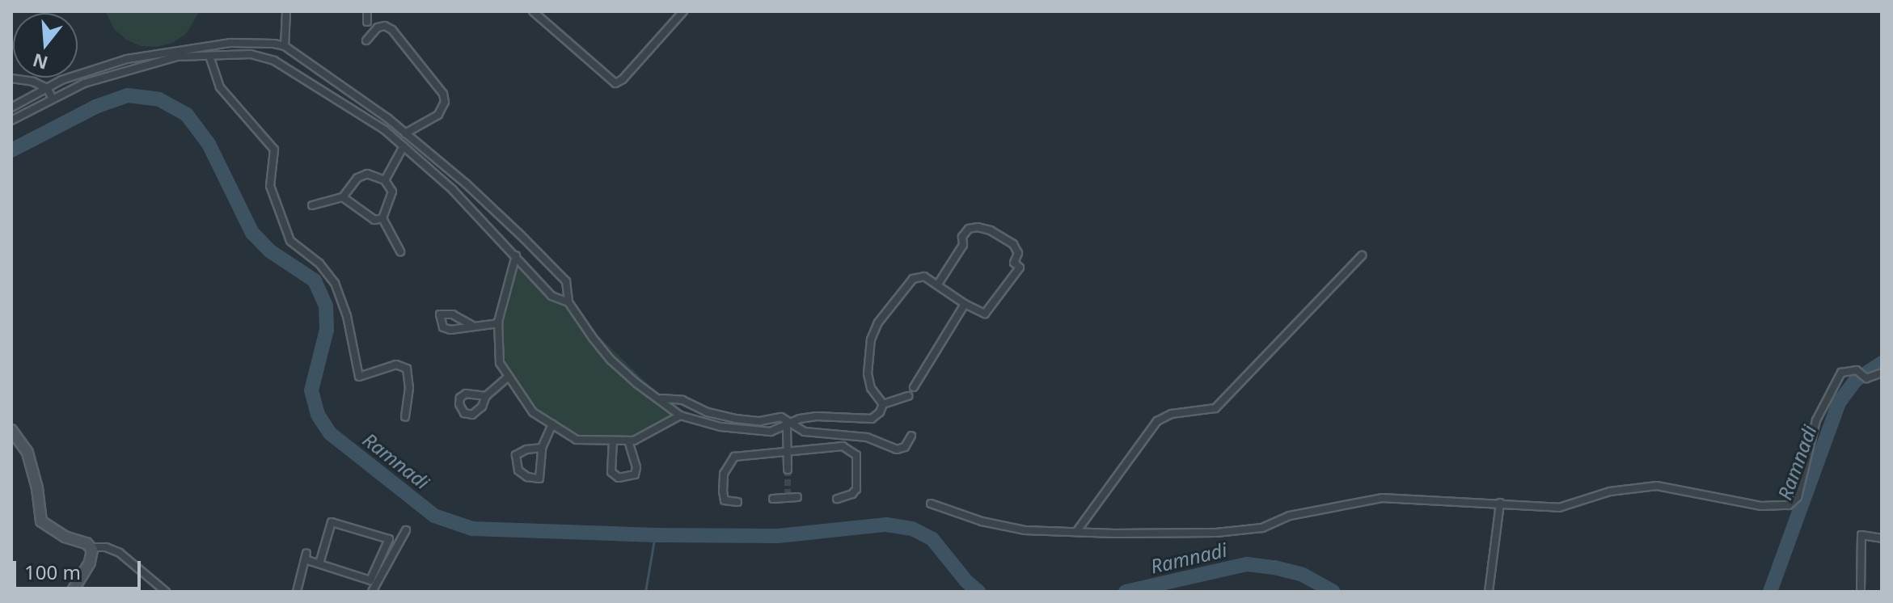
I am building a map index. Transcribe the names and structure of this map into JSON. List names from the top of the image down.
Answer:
{
  "water": ["Ramnadi"],
  "scale_bar": "100 m",
  "north": "bottom"
}
